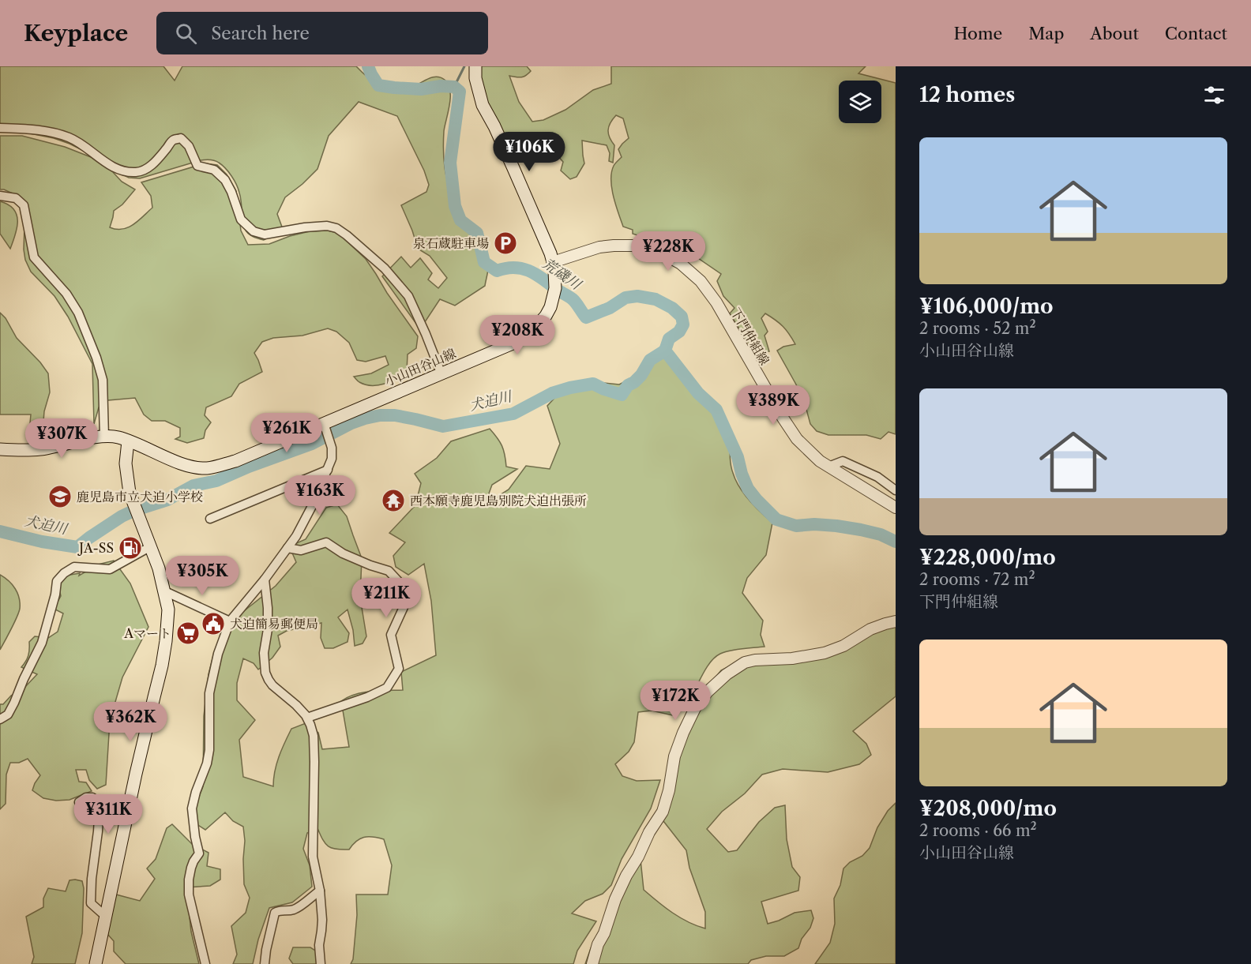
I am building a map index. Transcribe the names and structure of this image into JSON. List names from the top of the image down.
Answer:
{
  "streets": {
    "main road": ["小山田谷山線"],
    "street": ["下門仲組線"]
  },
  "crossings": [
    ["下門仲組線", "小山田谷山線"]
  ],
  "water": ["荒磯川", "犬迫川"],
  "places": {
    "parking": ["泉石蔵駐車場"],
    "school or university": ["鹿児島市立犬迫小学校"],
    "temple": ["西本願寺鹿児島別院犬迫出張所"],
    "fuel station": ["JA-SS"],
    "public building": ["犬迫簡易郵便局"],
    "supermarket": ["Aマート"]
  },
  "page": {
    "header": "Keyplace",
    "search": "Search here",
    "nav": [
      "Home",
      "Map",
      "About",
      "Contact"
    ],
    "heading": "12 homes",
    "list": [
      {
        "name": "¥106,000/mo",
        "note": "2 rooms · 52 m² · 小山田谷山線"
      },
      {
        "name": "¥228,000/mo",
        "note": "2 rooms · 72 m² · 下門仲組線"
      },
      {
        "name": "¥208,000/mo",
        "note": "2 rooms · 66 m² · 小山田谷山線"
      }
    ],
    "price": [
      "¥106K",
      "¥228K",
      "¥208K",
      "¥389K",
      "¥261K",
      "¥307K",
      "¥163K",
      "¥305K",
      "¥211K",
      "¥172K",
      "¥362K",
      "¥311K"
    ]
  }
}
